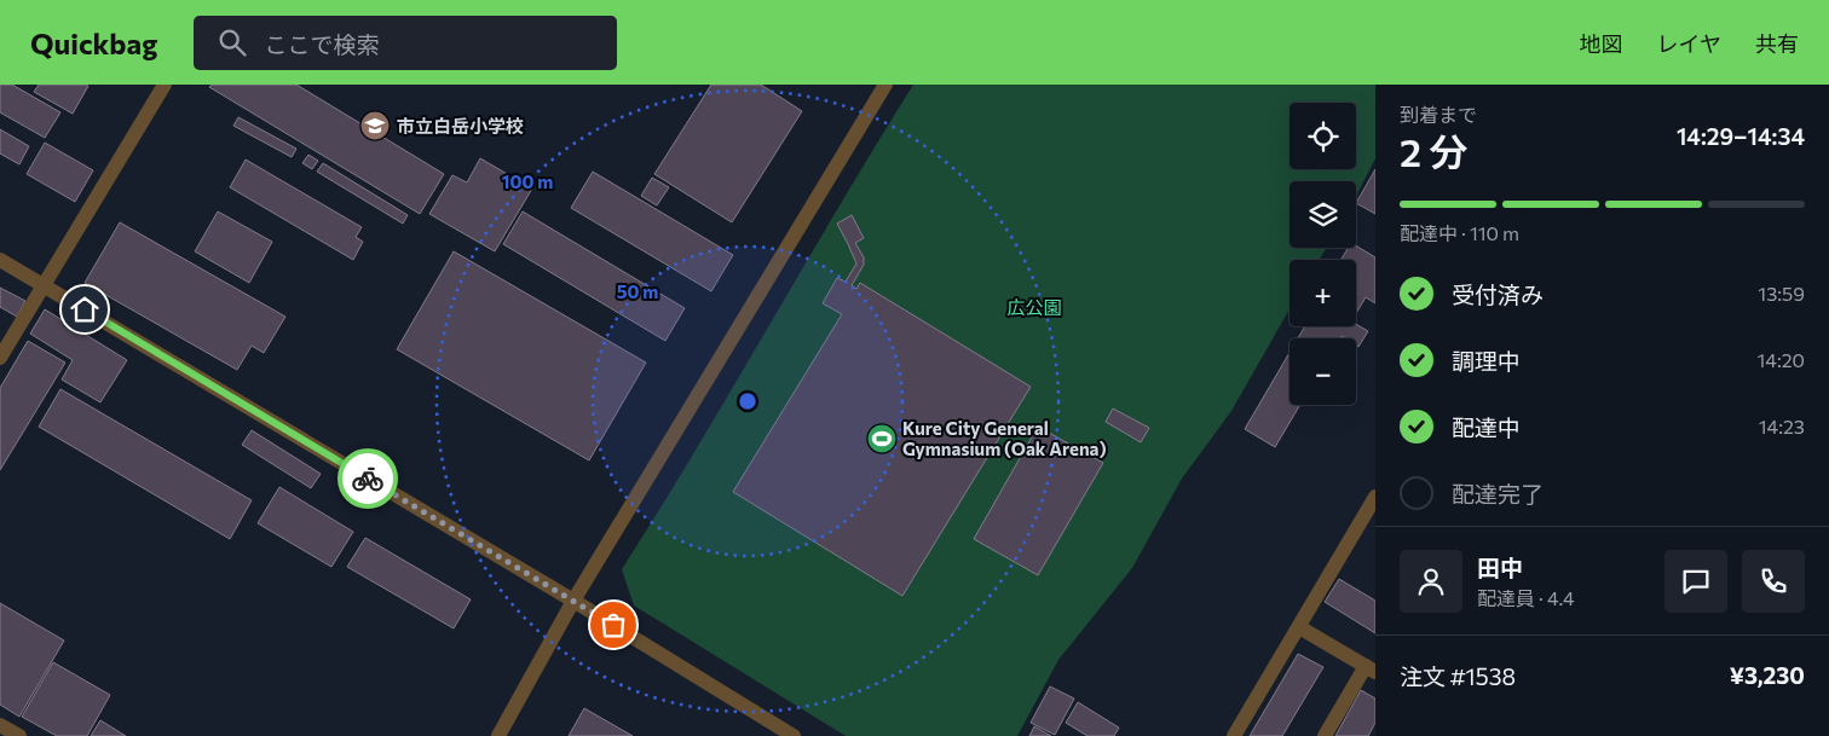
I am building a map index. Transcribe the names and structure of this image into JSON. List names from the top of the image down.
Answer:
{
  "parks": ["広公園"],
  "places": {
    "school or university": ["市立白岳小学校"],
    "sports": ["Kure City General Gymnasium (Oak Arena)"]
  },
  "page": {
    "header": "Quickbag",
    "search": "ここで検索",
    "nav": ["地図", "レイヤ", "共有"],
    "heading": ["2 分", "到着まで", "14:29–14:34"],
    "panel": [
      "田中",
      "配達員 · 4.4",
      "注文 #1538",
      "¥3,230"
    ],
    "map_buttons": ["+", "−"],
    "bar": "配達中 · 110 m",
    "list": [
      ["受付済み", "13:59"],
      ["調理中", "14:20"],
      ["配達中", "14:23"],
      "配達完了"
    ]
  },
  "rings": ["100 m", "50 m"]
}
